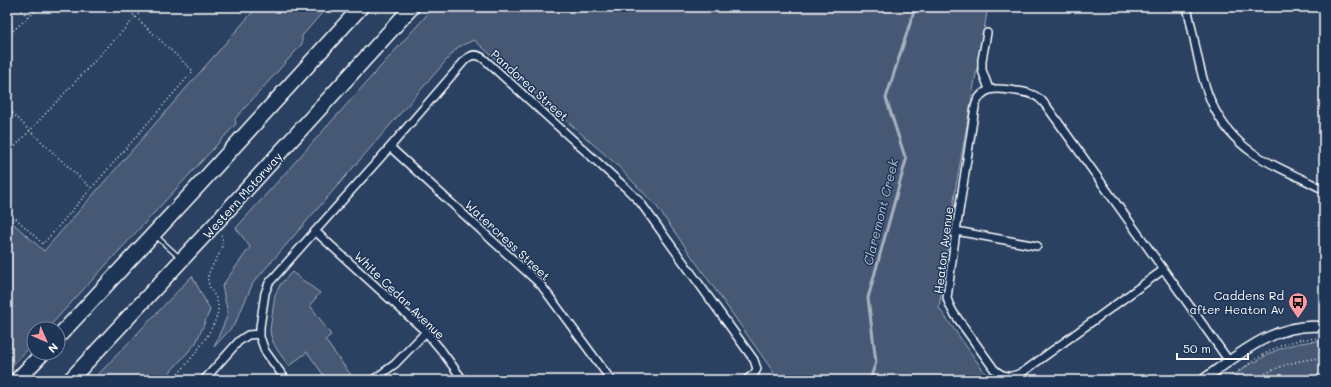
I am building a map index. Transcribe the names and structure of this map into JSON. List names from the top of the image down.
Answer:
{
  "streets": {
    "highway": ["Western Motorway"],
    "street": [
      "Pandorea Street",
      "Watercress Street",
      "Heaton Avenue",
      "White Cedar Avenue"
    ]
  },
  "crossings": [
    ["Pandorea Street", "Watercress Street"],
    ["Pandorea Street", "White Cedar Avenue"]
  ],
  "water": ["Claremont Creek"],
  "places": {
    "bus stop": ["Caddens Rd after Heaton Av"]
  },
  "scale_bar": "50 m",
  "north": "bottom right"
}
